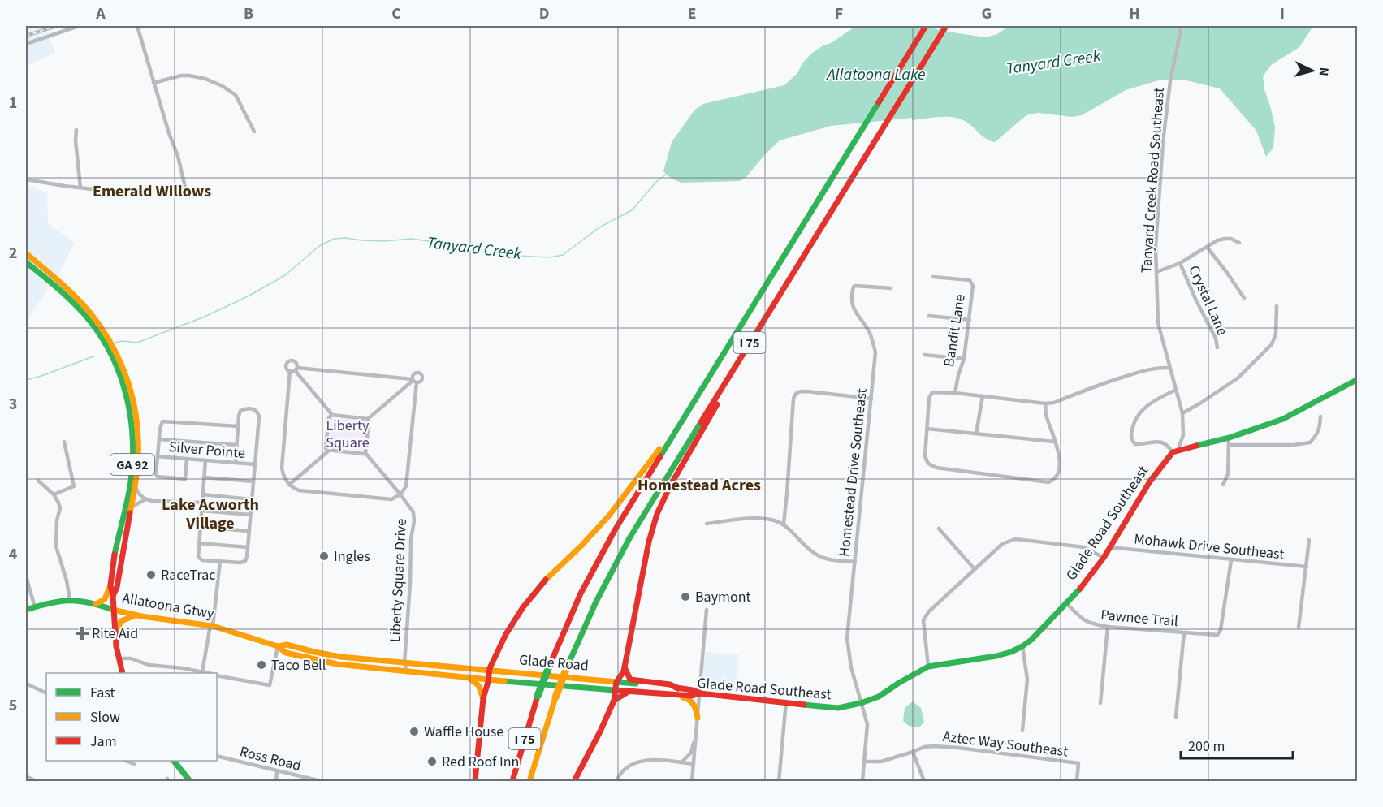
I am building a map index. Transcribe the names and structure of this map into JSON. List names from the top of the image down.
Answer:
{
  "streets": {
    "main road": [
      "I 75",
      "GA 92",
      "Glade Road Southeast",
      "Allatoona Gtwy",
      "Glade Road"
    ],
    "street": [
      "Tanyard Creek Road Southeast",
      "Crystal Lane",
      "Bandit Lane",
      "Silver Pointe",
      "Homestead Drive Southeast",
      "Mohawk Drive Southeast",
      "Liberty Square Drive",
      "Pawnee Trail",
      "Aztec Way Southeast",
      "Ross Road"
    ]
  },
  "crossings": [
    ["Tanyard Creek Road Southeast", "Glade Road Southeast"],
    ["GA 92", "Allatoona Gtwy"],
    ["Homestead Drive Southeast", "Glade Road Southeast"],
    ["Homestead Drive Southeast", "Aztec Way Southeast"],
    ["Glade Road Southeast", "Mohawk Drive Southeast"],
    ["Glade Road Southeast", "Pawnee Trail"],
    ["Glade Road Southeast", "Glade Road"],
    ["Mohawk Drive Southeast", "Pawnee Trail"],
    ["Liberty Square Drive", "Glade Road"]
  ],
  "districts": ["Emerald Willows", "Homestead Acres", "Lake Acworth Village"],
  "water": ["Tanyard Creek", "Allatoona Lake"],
  "parks": ["Liberty Square"],
  "places": {
    "other": [
      "Ingles",
      "RaceTrac",
      "Baymont",
      "Taco Bell",
      "Waffle House",
      "Red Roof Inn"
    ],
    "health": ["Rite Aid"]
  },
  "legend": ["Fast", "Slow", "Jam"],
  "scale_bar": "200 m",
  "north": "right",
  "grid": {
    "columns": [
      "A",
      "B",
      "C",
      "D",
      "E",
      "F",
      "G",
      "H",
      "I"
    ],
    "rows": [
      "1",
      "2",
      "3",
      "4",
      "5"
    ]
  }
}
